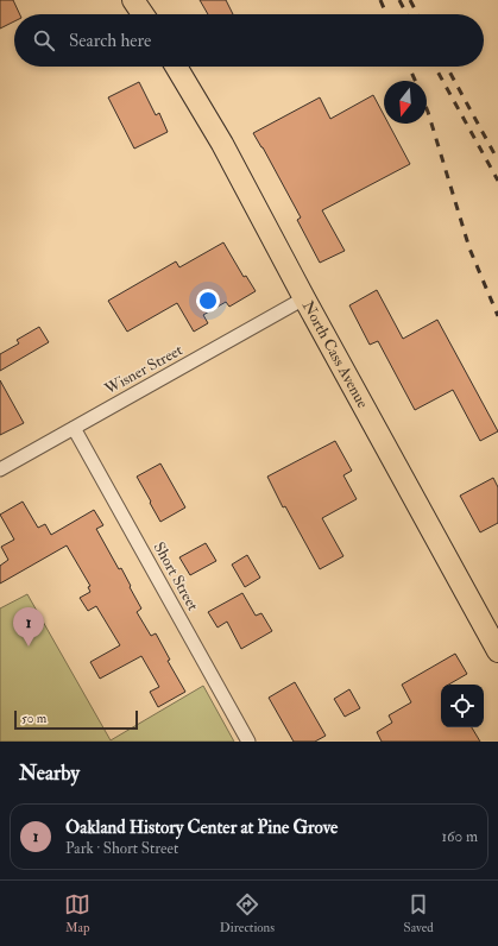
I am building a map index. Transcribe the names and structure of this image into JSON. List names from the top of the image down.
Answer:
{
  "streets": {
    "main road": ["North Cass Avenue"],
    "street": ["Wisner Street", "Short Street"]
  },
  "crossings": [
    ["North Cass Avenue", "Wisner Street"],
    ["Wisner Street", "Short Street"]
  ],
  "scale_bar": "50 m",
  "north": "bottom",
  "page": {
    "search": "Search here",
    "pins": "1",
    "scale": "50 m",
    "heading": "Nearby",
    "list": [
      {
        "mark": "1",
        "name": "Oakland History Center at Pine Grove",
        "note": "Park · Short Street",
        "value": "160 m"
      }
    ],
    "nav": ["Map", "Directions", "Saved"]
  }
}
